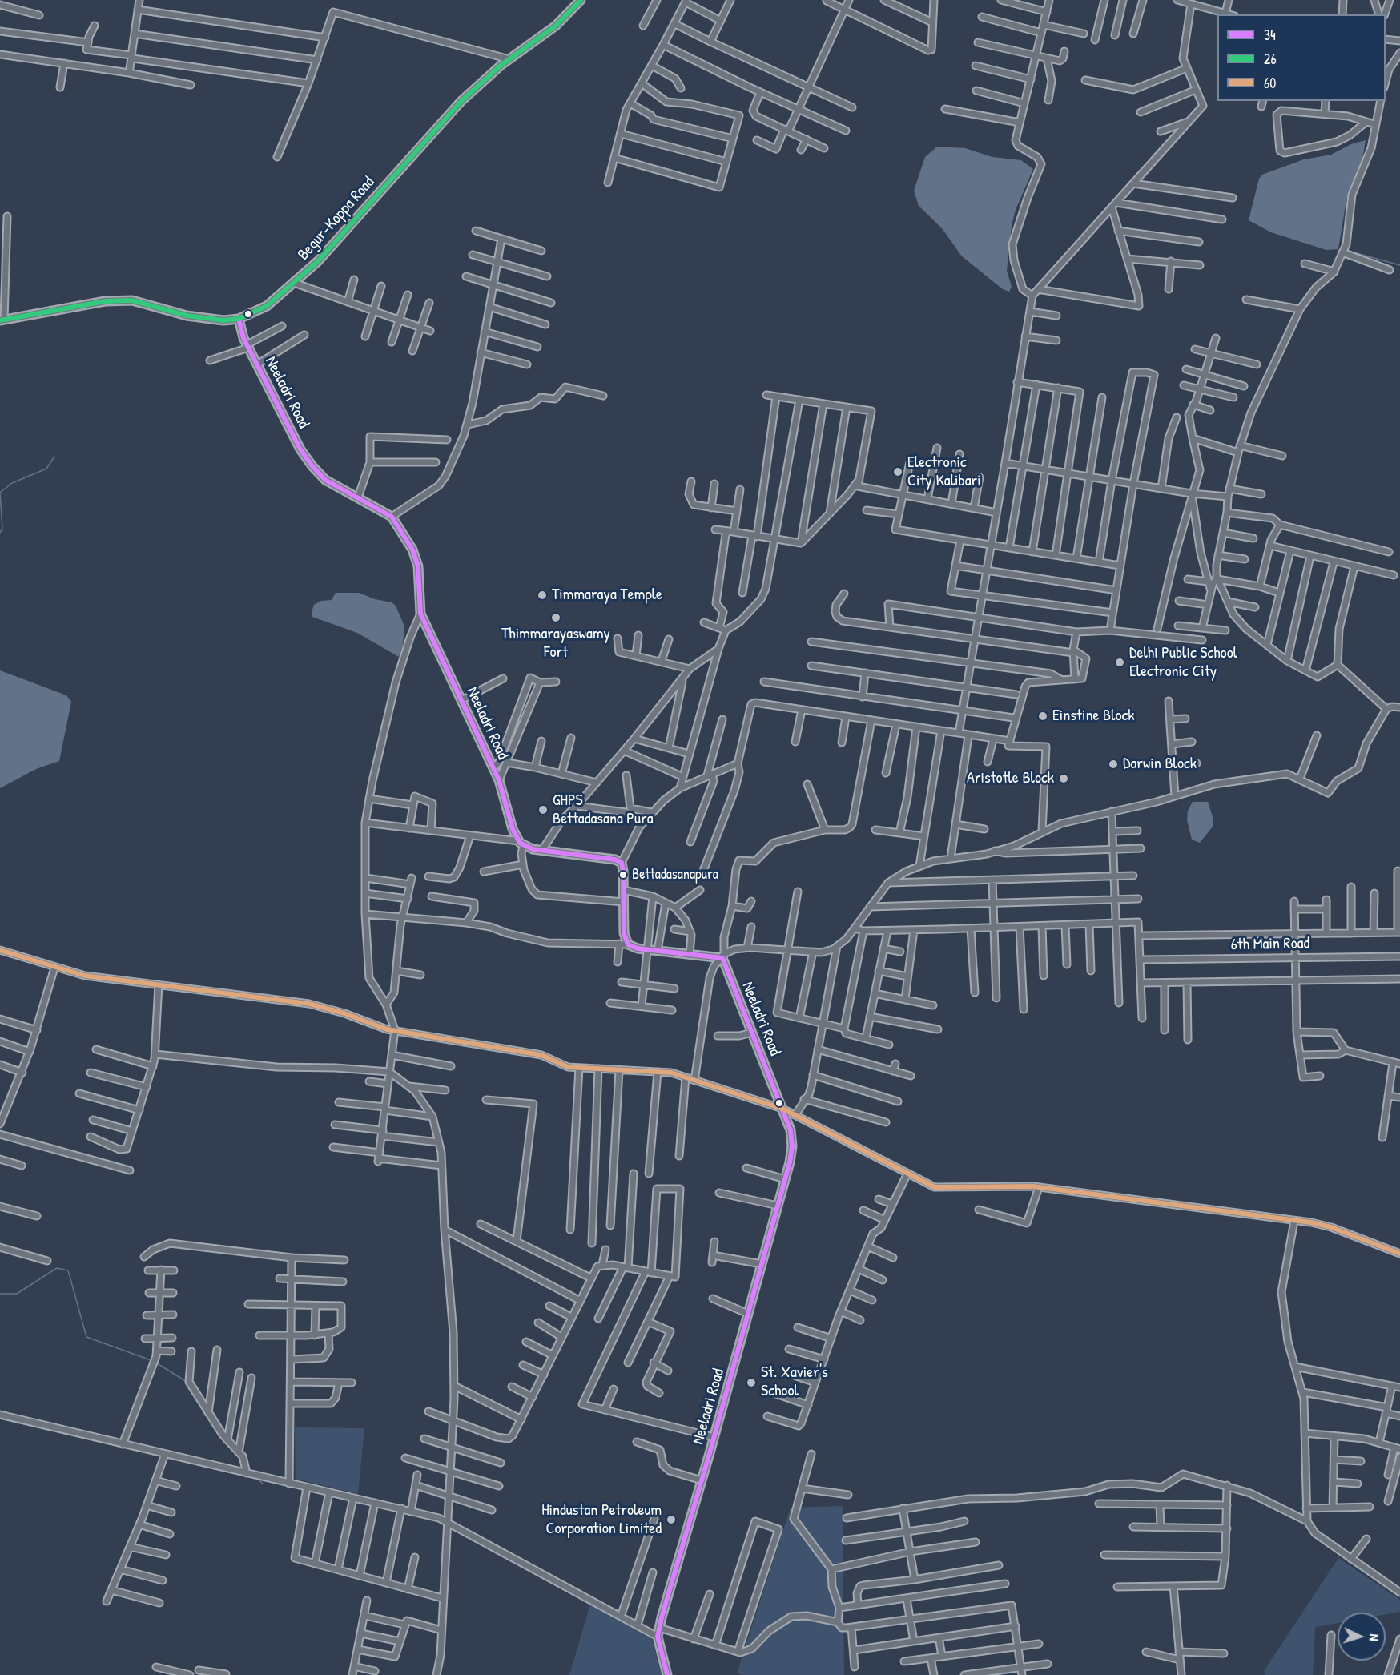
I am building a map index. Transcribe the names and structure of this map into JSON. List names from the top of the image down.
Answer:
{
  "streets": {
    "main road": ["Begur-Koppa Road", "Neeladri Road"],
    "street": ["6th Main Road"]
  },
  "crossings": [
    ["Begur-Koppa Road", "Neeladri Road"]
  ],
  "places": [
    "Electronic City Kalibari",
    "Timmaraya Temple",
    "Thimmarayaswamy Fort",
    "Delhi Public School Electronic City",
    "Einstine Block",
    "Darwin Block",
    "Aristotle Block",
    "GHPS Bettadasana Pura",
    "Bettadasanapura",
    "St. Xavier's School",
    "Hindustan Petroleum Corporation Limited"
  ],
  "lines": ["transit line 26", "transit line 34", "transit line 60"],
  "legend": ["34", "26", "60"],
  "north": "right"
}
